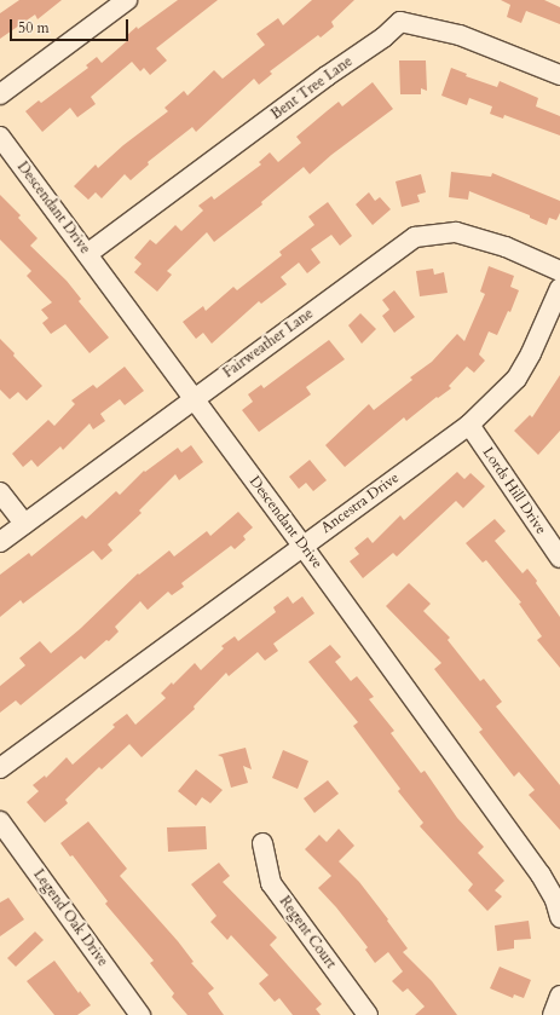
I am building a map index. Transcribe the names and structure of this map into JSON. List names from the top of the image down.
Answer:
{
  "streets": {
    "street": [
      "Bent Tree Lane",
      "Descendant Drive",
      "Fairweather Lane",
      "Lords Hill Drive",
      "Ancestra Drive",
      "Legend Oak Drive",
      "Regent Court"
    ]
  },
  "crossings": [
    ["Bent Tree Lane", "Descendant Drive"],
    ["Descendant Drive", "Fairweather Lane"],
    ["Descendant Drive", "Ancestra Drive"],
    ["Lords Hill Drive", "Ancestra Drive"]
  ],
  "scale_bar": "50 m"
}
